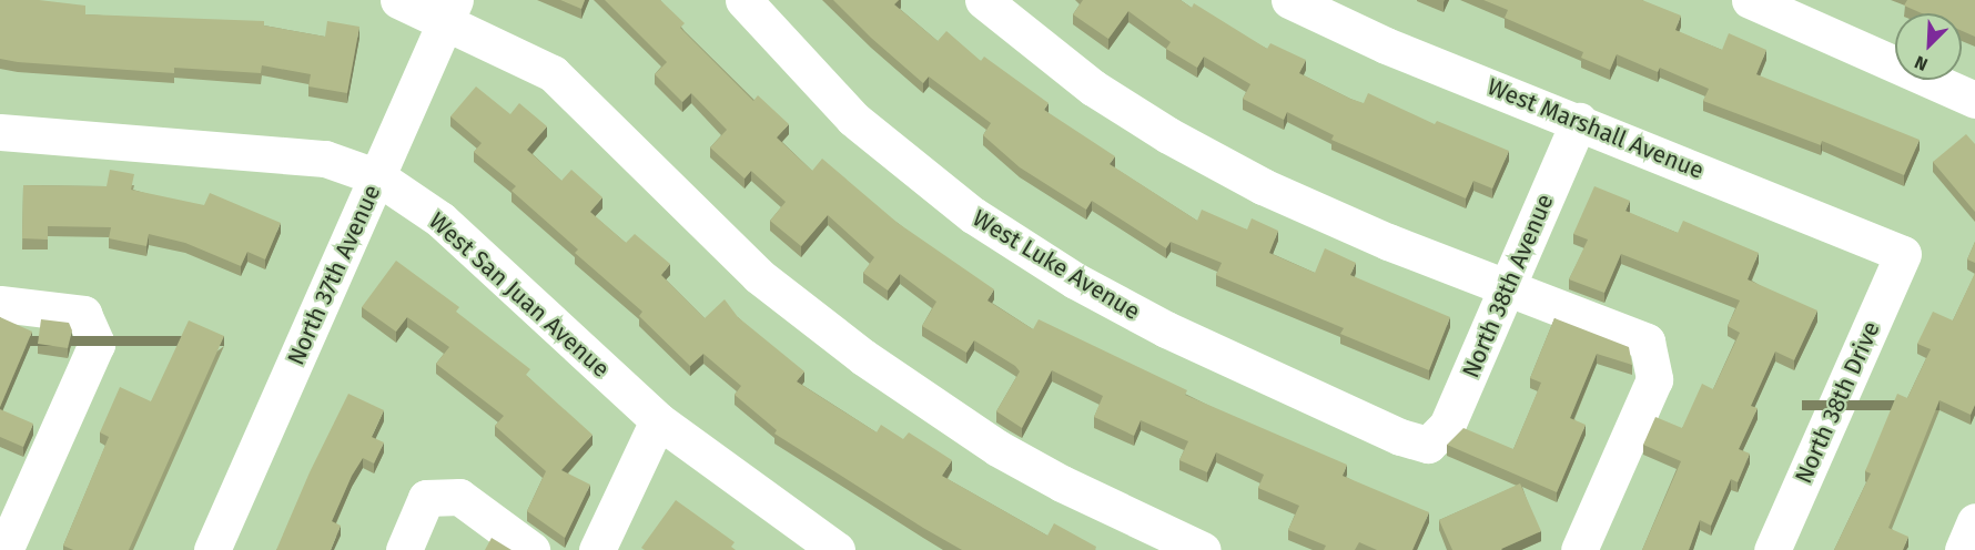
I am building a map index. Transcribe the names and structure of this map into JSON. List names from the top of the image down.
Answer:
{
  "streets": {
    "street": [
      "West Marshall Avenue",
      "West Luke Avenue",
      "North 37th Avenue",
      "North 38th Avenue",
      "West San Juan Avenue",
      "North 38th Drive"
    ]
  },
  "crossings": [
    ["West Marshall Avenue", "North 38th Avenue"],
    ["West Marshall Avenue", "North 38th Drive"],
    ["West Luke Avenue", "North 38th Avenue"],
    ["North 37th Avenue", "West San Juan Avenue"]
  ],
  "north": "bottom left"
}
